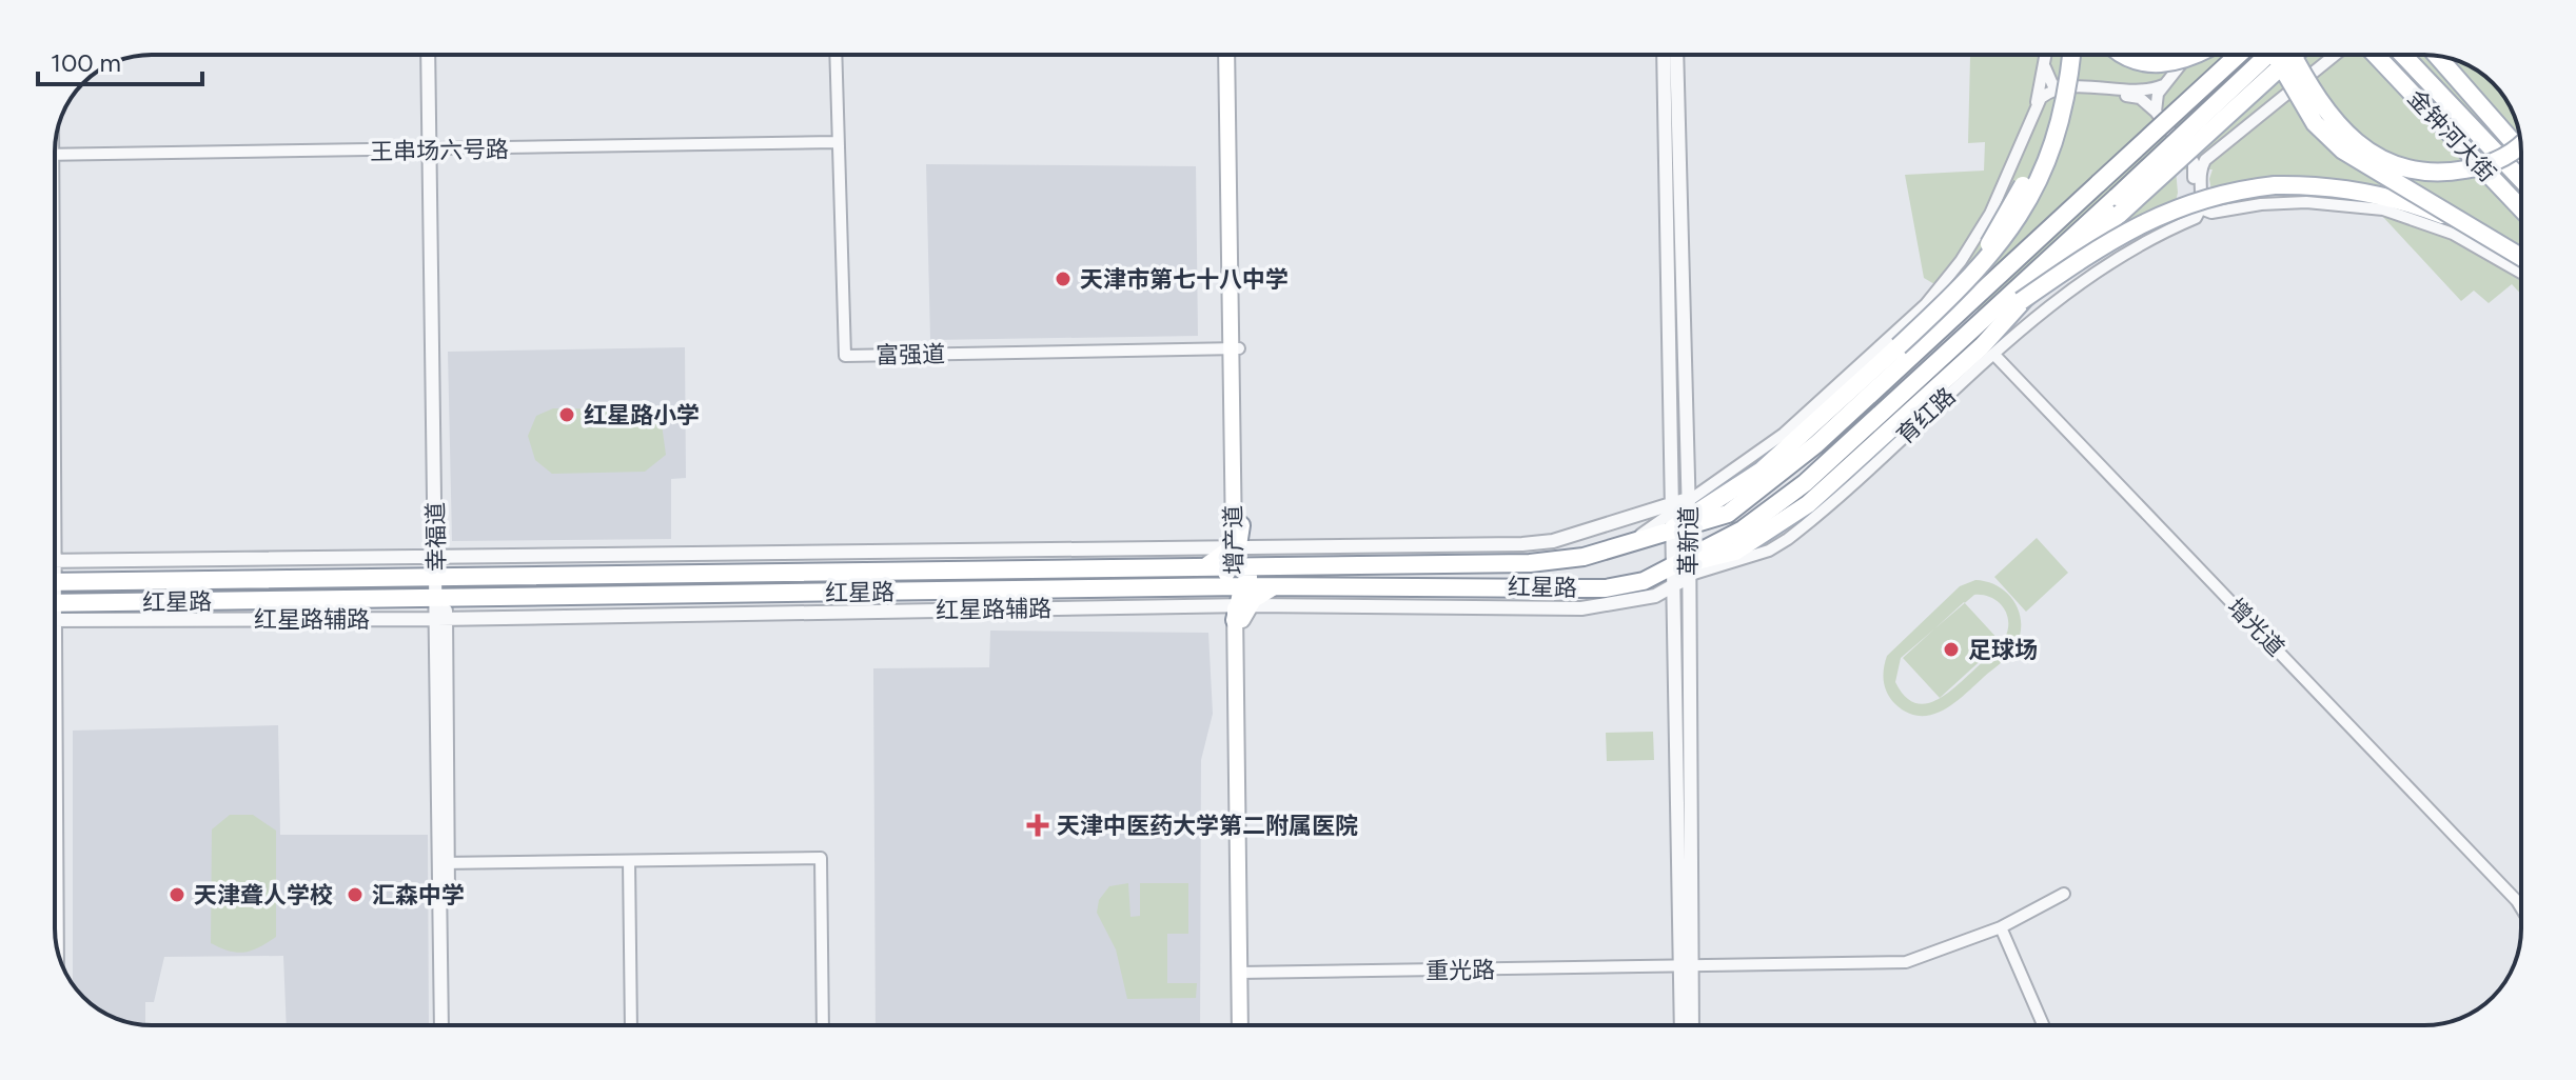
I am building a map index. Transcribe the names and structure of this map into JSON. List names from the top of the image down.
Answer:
{
  "streets": {
    "main road": [
      "金钟河大街",
      "育红路",
      "增产道",
      "红星路"
    ],
    "street": [
      "王串场六号路",
      "富强道",
      "幸福道",
      "革新道",
      "红星路辅路",
      "增光道",
      "重光路"
    ]
  },
  "crossings": [
    ["王串场六号路", "富强道"],
    ["王串场六号路", "幸福道"],
    ["富强道", "增产道"],
    ["育红路", "革新道"],
    ["育红路", "红星路"],
    ["育红路", "红星路辅路"],
    ["育红路", "增光道"],
    ["幸福道", "红星路"],
    ["幸福道", "红星路辅路"],
    ["革新道", "红星路"],
    ["革新道", "红星路辅路"],
    ["革新道", "重光路"],
    ["红星路", "红星路辅路"]
  ],
  "places": {
    "other": [
      "天津市第七十八中学",
      "红星路小学",
      "足球场",
      "天津聋人学校",
      "汇森中学"
    ],
    "health": ["天津中医药大学第二附属医院"]
  },
  "scale_bar": "100 m"
}
